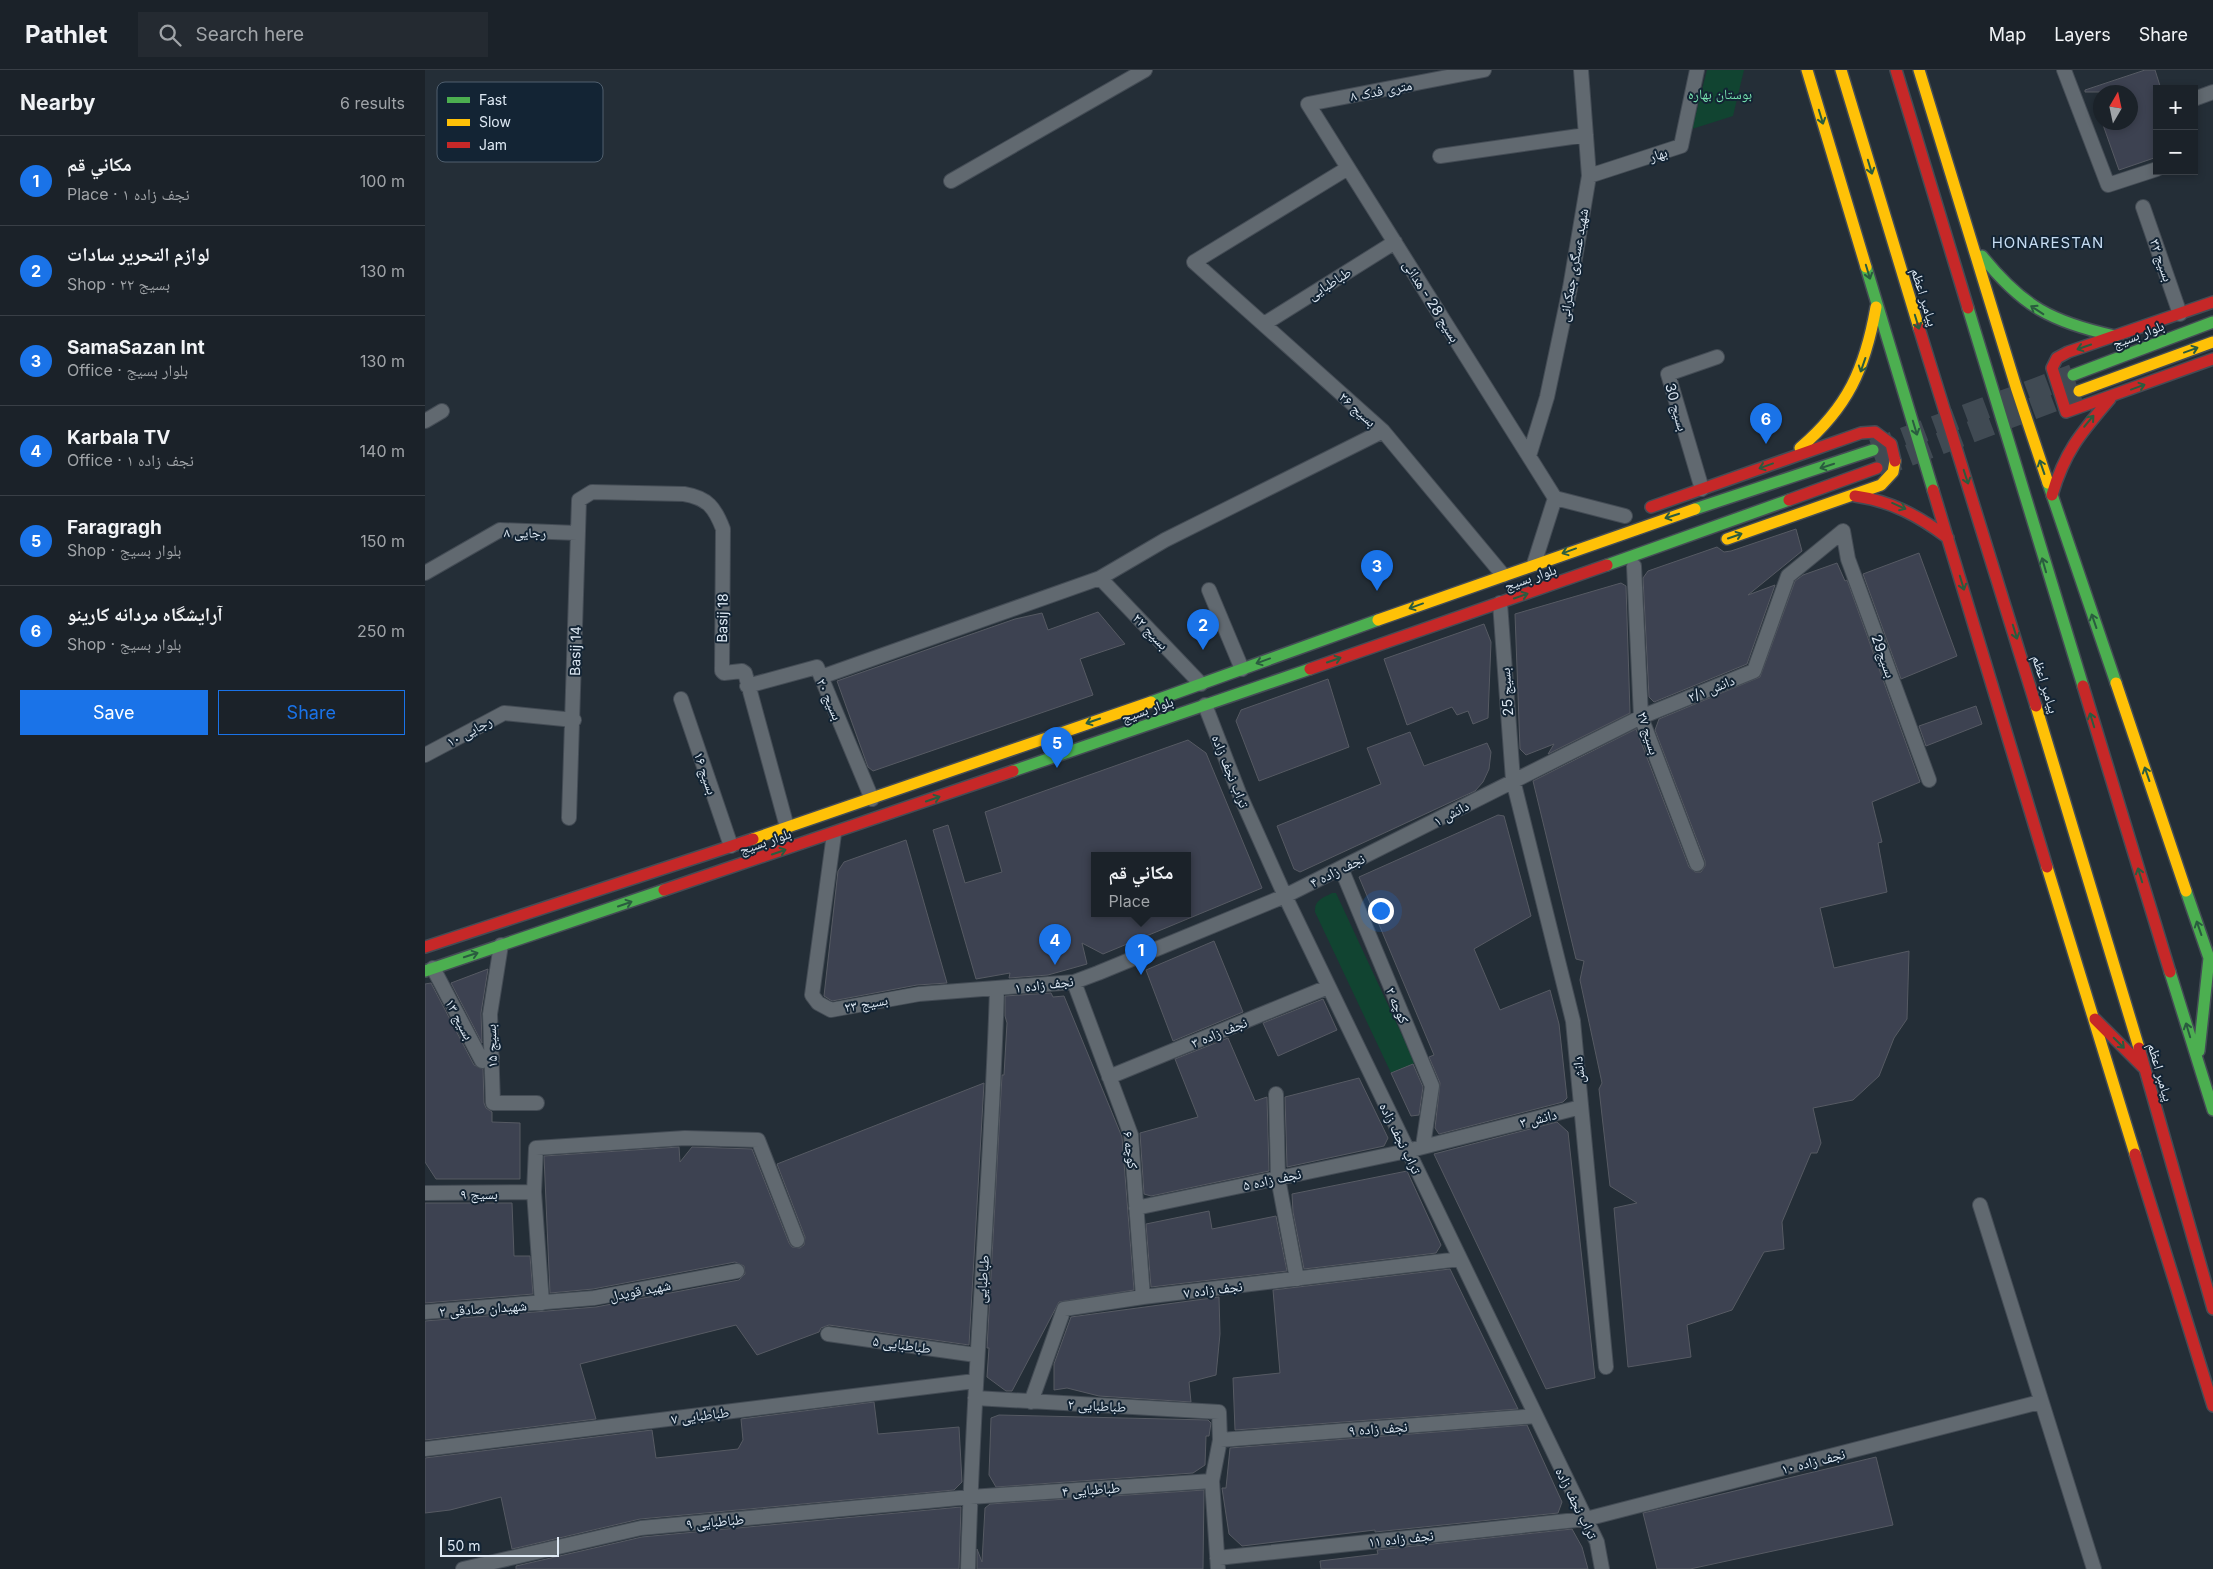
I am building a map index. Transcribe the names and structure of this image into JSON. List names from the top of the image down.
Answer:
{
  "streets": {
    "main road": ["پیامبر اعظم", "بلوار بسیج"],
    "street": [
      "۸ متری فدک",
      "بهار",
      "بسیج ۳۲",
      "شهید عسگری جمکرانی",
      "طباطبایی",
      "بسیج 28 - هدائی",
      "بسیج 30",
      "بسیج ۲۶",
      "رجایی ۸",
      "Basij 18",
      "بسیج ۲۲",
      "Basij 14",
      "بسیج29",
      "دانش ۲/۱",
      "بسیج 25",
      "بسیج ۲۰",
      "رجایی ۱۰",
      "بسیج ۲۷",
      "تراب نجف زاده",
      "بسیج ۱۶",
      "دانش ۱",
      "نجف زاده ۴",
      "نجف زاده ۱",
      "بسیج ۲۳",
      "کوچه ۲",
      "بسیج ۱۳",
      "نجف زاده ۳",
      "بسیج ۱۵",
      "دانش",
      "دانش ۳",
      "کوچه ۶",
      "نجف زاده ۵",
      "بسیج ۹",
      "نجف زاده ۷",
      "شهید قویدل",
      "شهیدان صادقی ۲",
      "طباطبایی ۵",
      "طباطبایی ۲",
      "طباطبایی ۷",
      "نجف زاده ۹",
      "نجف زاده ۱۰",
      "طباطبایی ۴",
      "طباطبایی ۹",
      "نجف زاده ۱۱"
    ]
  },
  "crossings": [
    ["۸ متری فدک", "بسیج 28 - هدائی"],
    ["بهار", "شهید عسگری جمکرانی"],
    ["شهید عسگری جمکرانی", "بسیج 28 - هدائی"],
    ["طباطبایی", "بسیج 28 - هدائی"],
    ["طباطبایی", "بسیج ۲۶"],
    ["طباطبایی", "نجف زاده ۱"],
    ["طباطبایی", "بسیج ۲۳"],
    ["طباطبایی", "طباطبایی ۵"],
    ["طباطبایی", "طباطبایی ۲"],
    ["طباطبایی", "طباطبایی ۷"],
    ["طباطبایی", "طباطبایی ۴"],
    ["طباطبایی", "طباطبایی ۹"],
    ["بسیج 28 - هدائی", "بسیج ۲۶"],
    ["بلوار بسیج", "بسیج ۲۶"],
    ["بلوار بسیج", "Basij 18"],
    ["بلوار بسیج", "بسیج ۲۲"],
    ["بلوار بسیج", "بسیج 25"],
    ["بلوار بسیج", "بسیج ۲۰"],
    ["بلوار بسیج", "بسیج ۲۷"],
    ["بلوار بسیج", "تراب نجف زاده"],
    ["بلوار بسیج", "بسیج ۱۶"],
    ["بلوار بسیج", "بسیج ۲۳"],
    ["بلوار بسیج", "بسیج ۱۳"],
    ["بلوار بسیج", "بسیج ۱۵"],
    ["رجایی ۸", "Basij 14"],
    ["Basij 18", "Basij 14"],
    ["Basij 18", "بسیج ۲۰"],
    ["Basij 14", "رجایی ۱۰"],
    ["بسیج29", "دانش ۲/۱"],
    ["دانش ۲/۱", "بسیج 25"],
    ["دانش ۲/۱", "بسیج ۲۷"],
    ["دانش ۲/۱", "دانش ۱"],
    ["دانش ۲/۱", "دانش"],
    ["بسیج 25", "دانش ۱"],
    ["بسیج 25", "دانش"],
    ["تراب نجف زاده", "نجف زاده ۴"],
    ["تراب نجف زاده", "نجف زاده ۱"],
    ["تراب نجف زاده", "نجف زاده ۳"],
    ["تراب نجف زاده", "نجف زاده ۵"],
    ["تراب نجف زاده", "نجف زاده ۷"],
    ["تراب نجف زاده", "نجف زاده ۹"],
    ["تراب نجف زاده", "نجف زاده ۱۰"],
    ["تراب نجف زاده", "نجف زاده ۱۱"],
    ["دانش ۱", "نجف زاده ۴"],
    ["دانش ۱", "دانش"],
    ["نجف زاده ۴", "نجف زاده ۱"],
    ["نجف زاده ۴", "کوچه ۲"],
    ["نجف زاده ۱", "بسیج ۲۳"],
    ["نجف زاده ۱", "کوچه ۶"],
    ["کوچه ۲", "دانش ۳"],
    ["کوچه ۲", "نجف زاده ۵"],
    ["بسیج ۱۳", "بسیج ۱۵"],
    ["نجف زاده ۳", "کوچه ۶"],
    ["دانش", "دانش ۳"],
    ["دانش ۳", "نجف زاده ۵"],
    ["کوچه ۶", "نجف زاده ۵"],
    ["کوچه ۶", "نجف زاده ۷"],
    ["نجف زاده ۷", "طباطبایی ۲"],
    ["شهید قویدل", "شهیدان صادقی ۲"],
    ["طباطبایی ۲", "نجف زاده ۹"],
    ["نجف زاده ۱۰", "نجف زاده ۱۱"],
    ["طباطبایی ۴", "طباطبایی ۹"]
  ],
  "districts": ["HONARESTAN"],
  "parks": ["بوستان بهاره"],
  "legend": ["Fast", "Slow", "Jam"],
  "scale_bar": "50 m",
  "north": "top",
  "page": {
    "header": "Pathlet",
    "search": "Search here",
    "nav": ["Map", "Layers", "Share"],
    "heading": ["Nearby", "6 results"],
    "map_buttons": ["+", "−"],
    "list": [
      {
        "mark": "1",
        "name": "مكاني قم",
        "note": "Place · نجف زاده ۱",
        "value": "100 m"
      },
      {
        "mark": "2",
        "name": "لوازم التحریر سادات",
        "note": "Shop · بسیج ۲۲",
        "value": "130 m"
      },
      {
        "mark": "3",
        "name": "SamaSazan Int",
        "note": "Office · بلوار بسیج",
        "value": "130 m"
      },
      {
        "mark": "4",
        "name": "Karbala TV",
        "note": "Office · نجف زاده ۱",
        "value": "140 m"
      },
      {
        "mark": "5",
        "name": "Faragragh",
        "note": "Shop · بلوار بسیج",
        "value": "150 m"
      },
      {
        "mark": "6",
        "name": "آرایشگاه مردانه کارینو",
        "note": "Shop · بلوار بسیج",
        "value": "250 m"
      }
    ],
    "pins": [
      "6",
      "3",
      "2",
      "5",
      "4",
      "1"
    ],
    "buttons": ["Save", "Share"],
    "popup": ["مكاني قم", "Place"],
    "scale": "50 m"
  }
}
